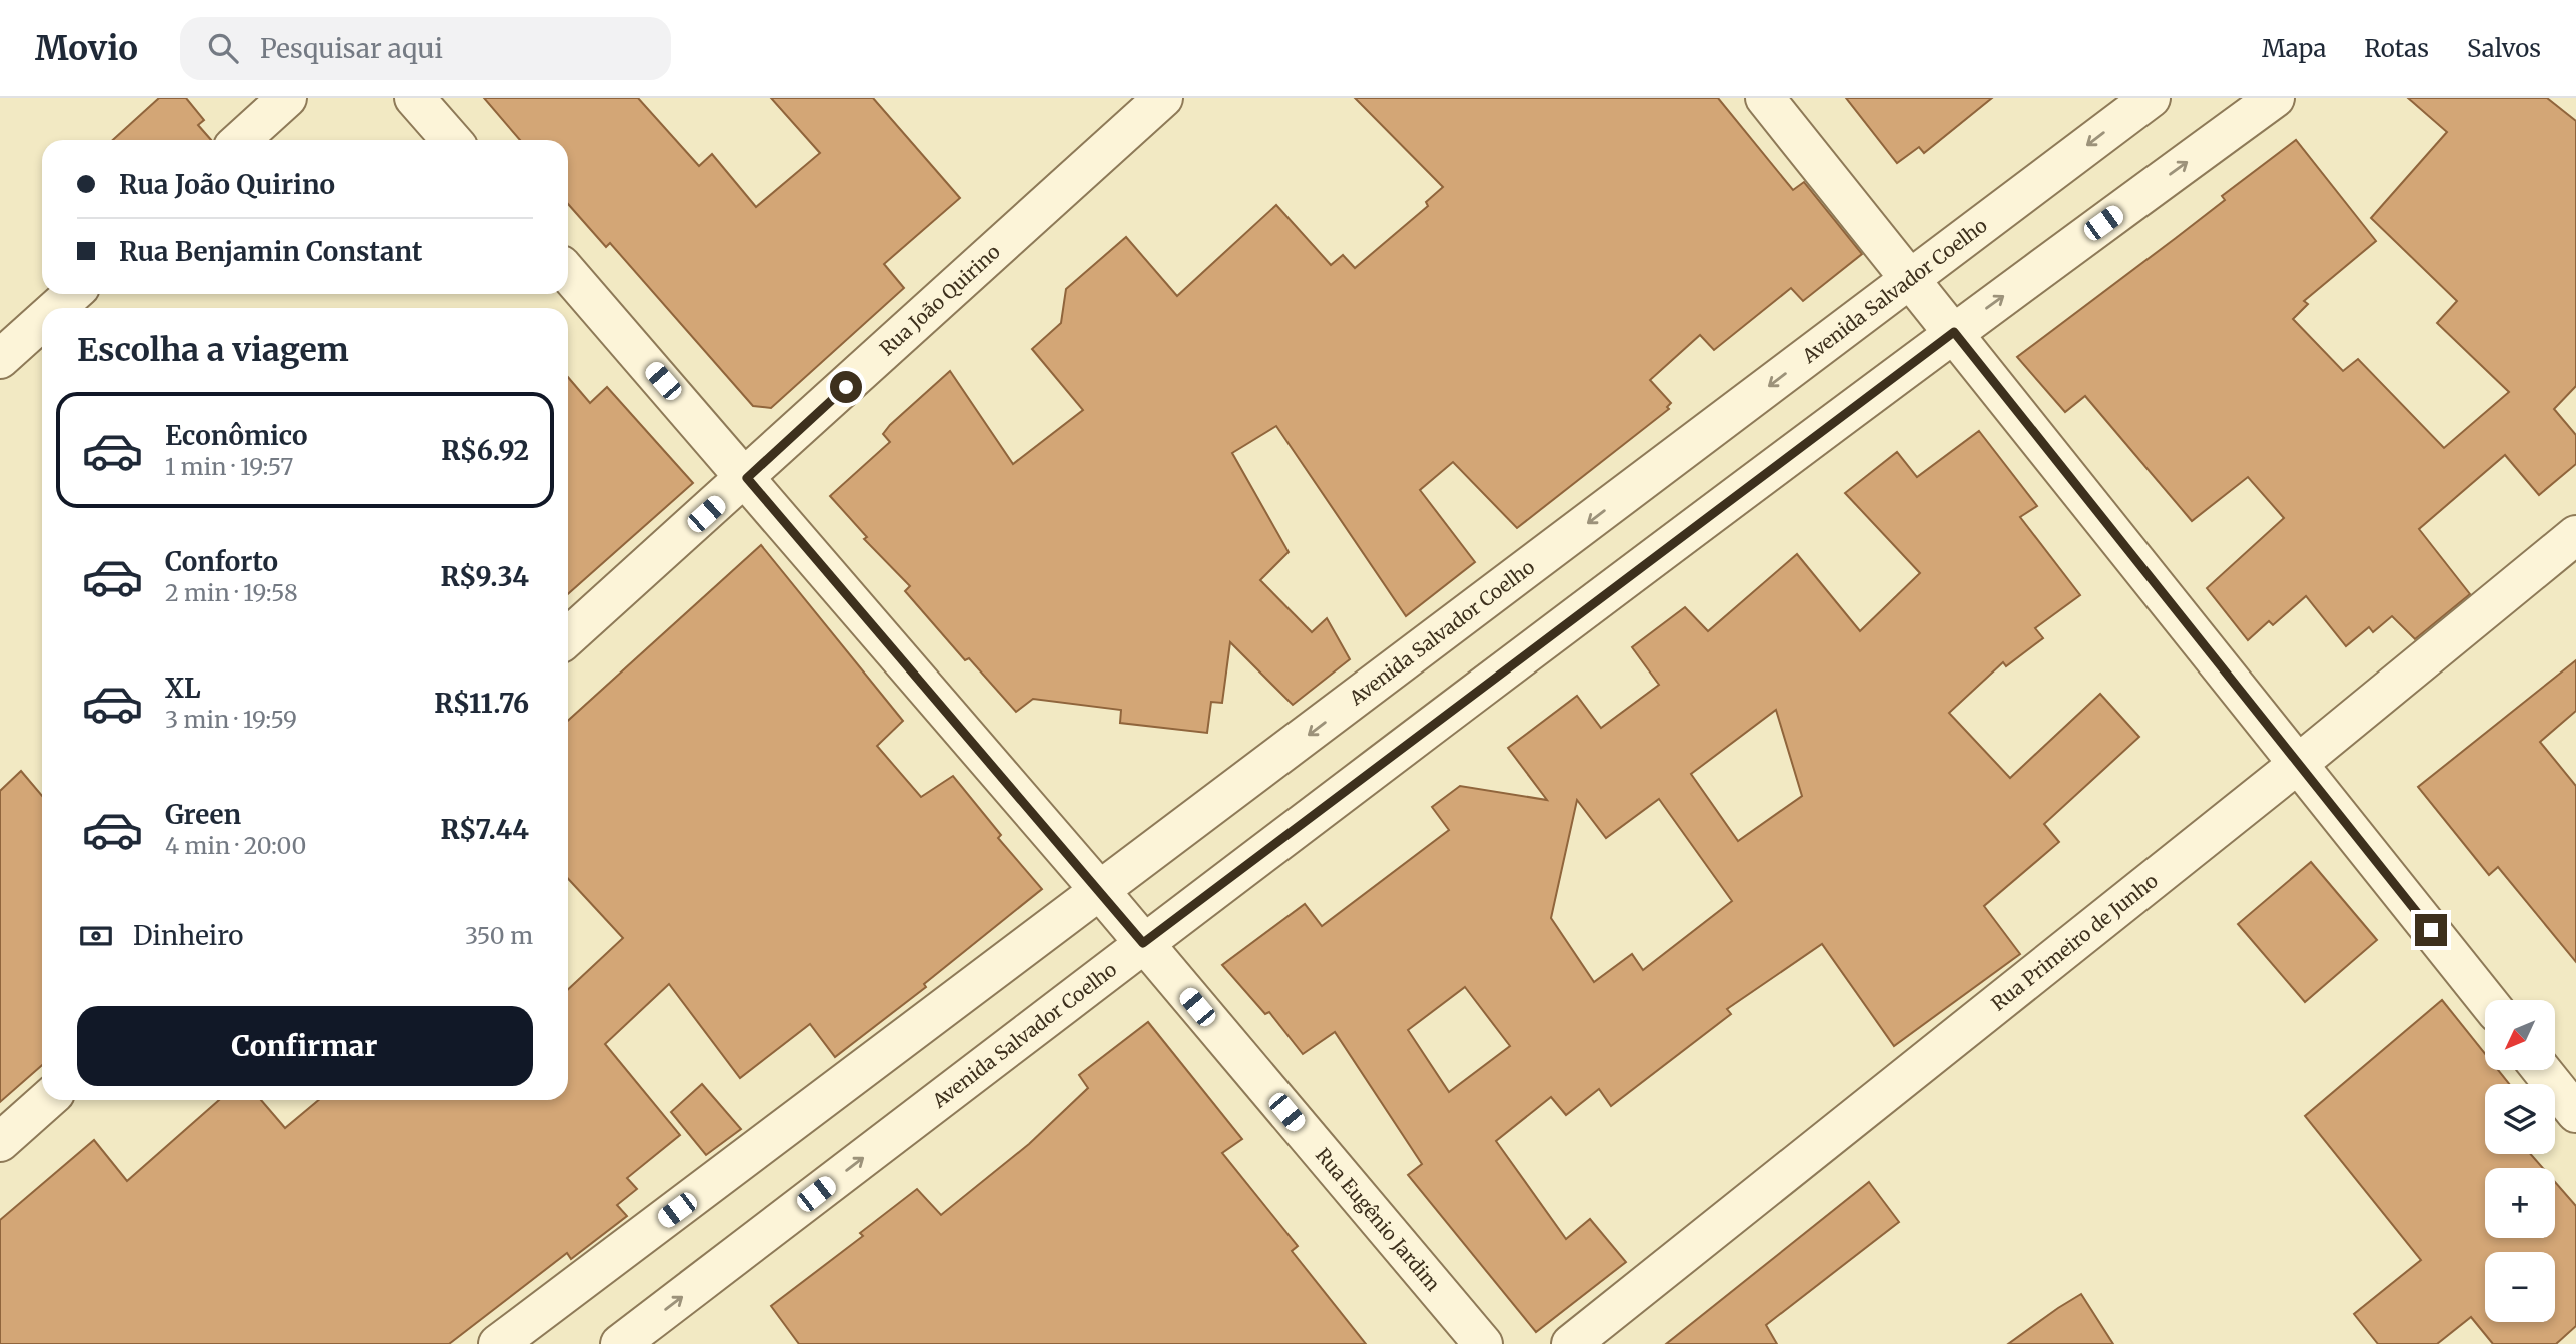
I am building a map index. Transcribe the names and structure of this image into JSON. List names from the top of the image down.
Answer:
{
  "streets": {
    "street": [
      "Avenida Salvador Coelho",
      "Rua João Quirino",
      "Rua Primeiro de Junho",
      "Rua Eugênio Jardim"
    ]
  },
  "crossings": [
    ["Avenida Salvador Coelho", "Rua Eugênio Jardim"],
    ["Rua João Quirino", "Rua Eugênio Jardim"]
  ],
  "north": "bottom left",
  "page": {
    "header": "Movio",
    "search": "Pesquisar aqui",
    "nav": ["Mapa", "Rotas", "Salvos"],
    "banner": ["Rua João Quirino", "Rua Benjamin Constant"],
    "heading": "Escolha a viagem",
    "list": [
      {
        "name": "Econômico",
        "note": "1 min · 19:57",
        "value": "R$6.92"
      },
      {
        "name": "Conforto",
        "note": "2 min · 19:58",
        "value": "R$9.34"
      },
      {
        "name": "XL",
        "note": "3 min · 19:59",
        "value": "R$11.76"
      },
      {
        "name": "Green",
        "note": "4 min · 20:00",
        "value": "R$7.44"
      }
    ],
    "pay": ["Dinheiro", "350 m"],
    "buttons": "Confirmar",
    "map_buttons": ["+", "−"]
  }
}
